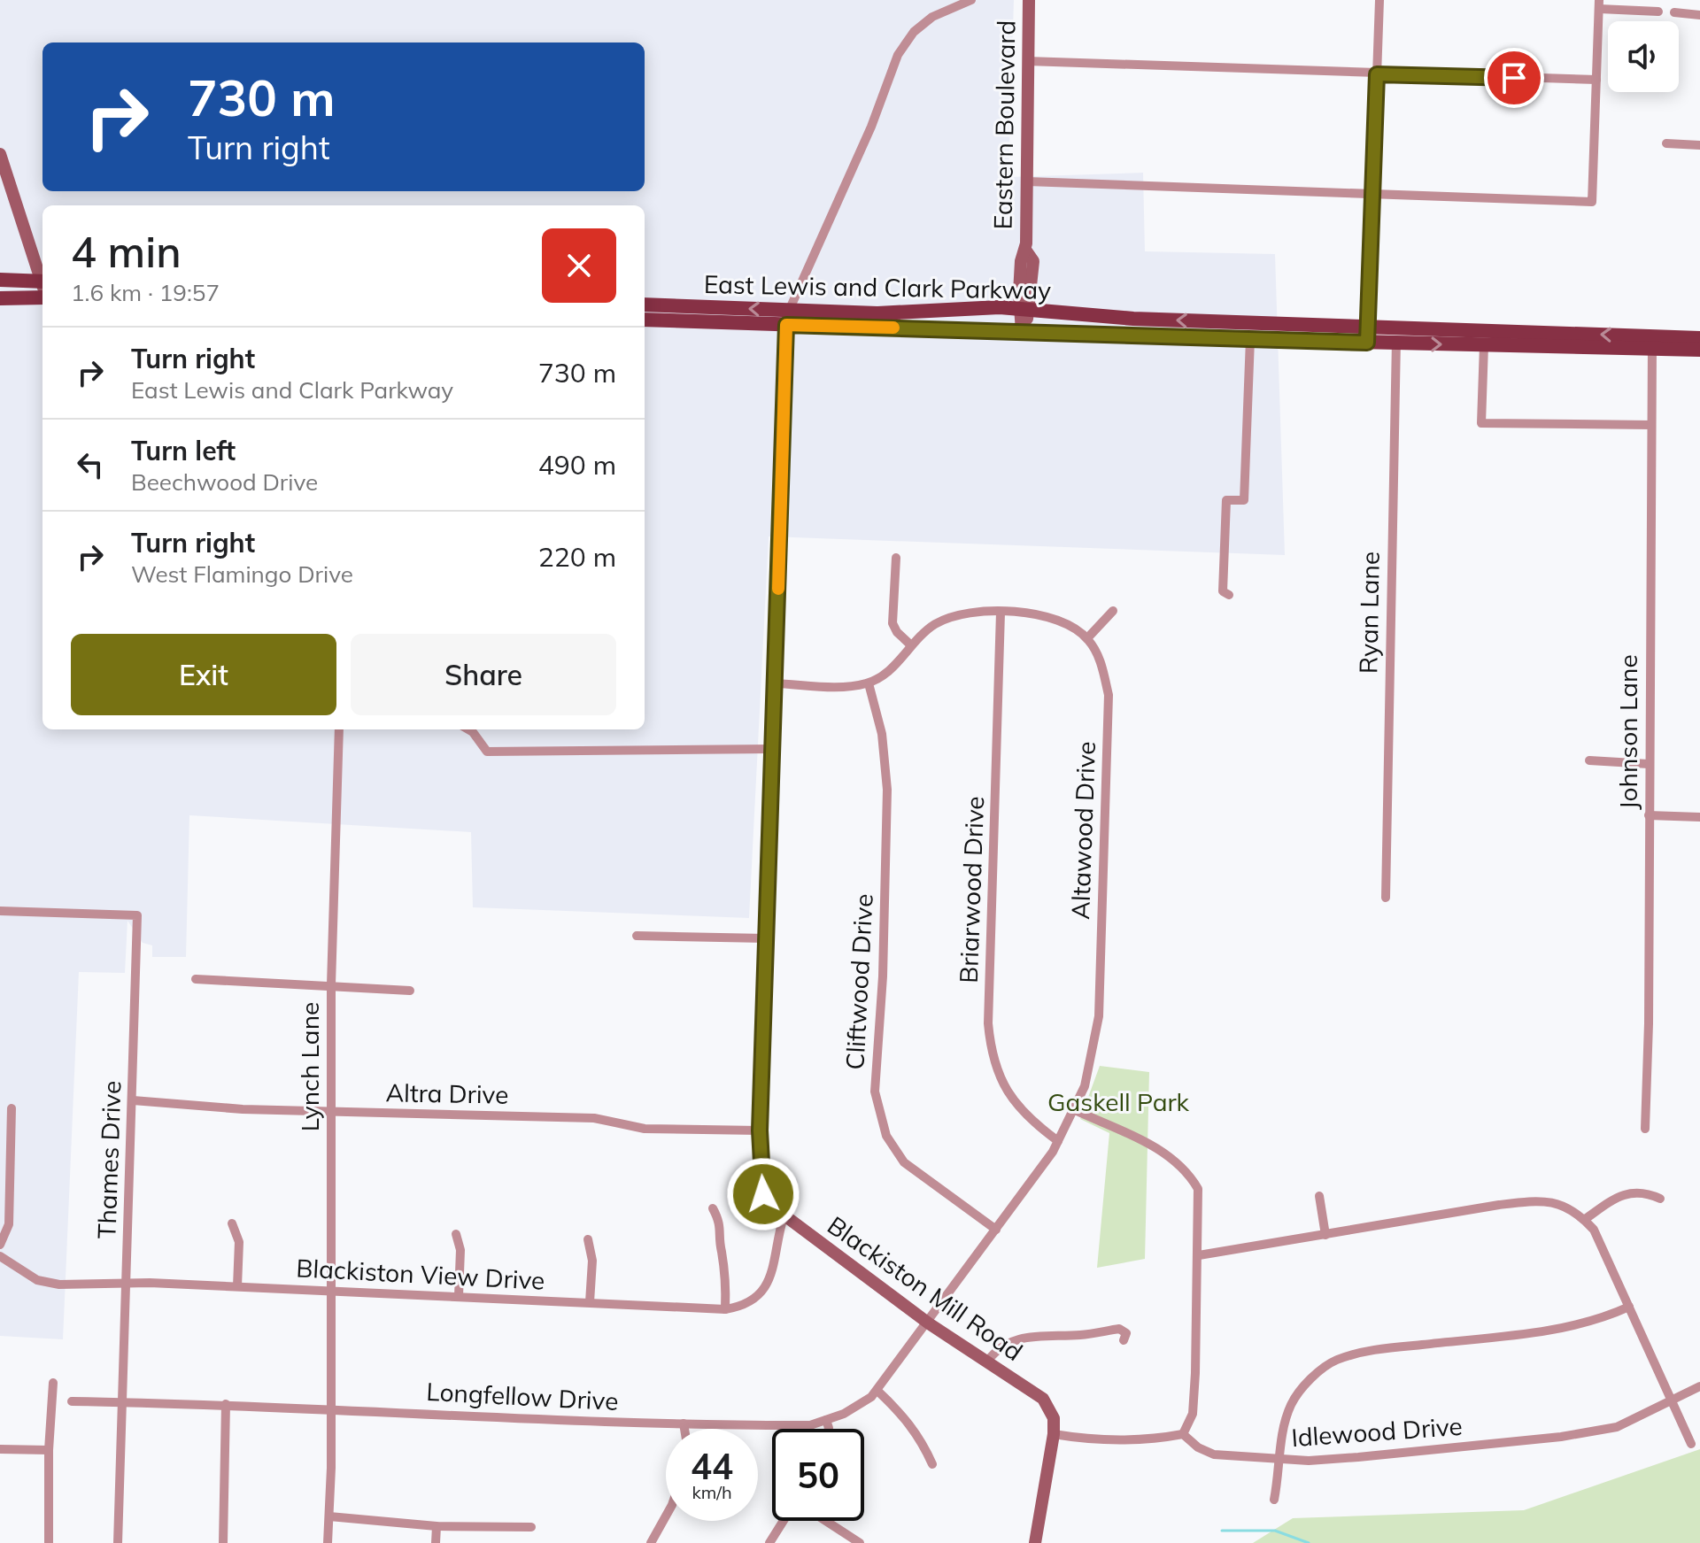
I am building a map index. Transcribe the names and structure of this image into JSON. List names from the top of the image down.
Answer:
{
  "streets": {
    "main road": ["Eastern Boulevard", "East Lewis and Clark Parkway", "Blackiston Mill Road"],
    "street": [
      "Ryan Lane",
      "Johnson Lane",
      "Altawood Drive",
      "Briarwood Drive",
      "Cliftwood Drive",
      "Lynch Lane",
      "Altra Drive",
      "Thames Drive",
      "Blackiston View Drive",
      "Longfellow Drive",
      "Idlewood Drive"
    ]
  },
  "crossings": [
    ["Eastern Boulevard", "East Lewis and Clark Parkway"],
    ["East Lewis and Clark Parkway", "Blackiston Mill Road"],
    ["Altawood Drive", "Briarwood Drive"],
    ["Altawood Drive", "Cliftwood Drive"],
    ["Altawood Drive", "Blackiston Mill Road"],
    ["Altawood Drive", "Longfellow Drive"],
    ["Lynch Lane", "Altra Drive"],
    ["Lynch Lane", "Blackiston View Drive"],
    ["Lynch Lane", "Longfellow Drive"],
    ["Altra Drive", "Thames Drive"],
    ["Altra Drive", "Blackiston Mill Road"],
    ["Thames Drive", "Blackiston View Drive"],
    ["Thames Drive", "Longfellow Drive"],
    ["Blackiston View Drive", "Blackiston Mill Road"],
    ["Blackiston Mill Road", "Longfellow Drive"]
  ],
  "parks": ["Gaskell Park"],
  "page": {
    "turn": ["730 m", "Turn right"],
    "heading": ["4 min", "1.6 km · 19:57"],
    "list": [
      {
        "name": "Turn right",
        "note": "East Lewis and Clark Parkway",
        "value": "730 m"
      },
      {
        "name": "Turn left",
        "note": "Beechwood Drive",
        "value": "490 m"
      },
      {
        "name": "Turn right",
        "note": "West Flamingo Drive",
        "value": "220 m"
      }
    ],
    "buttons": ["Exit", "Share"],
    "speed": "44 km/h",
    "limit": "50"
  }
}
